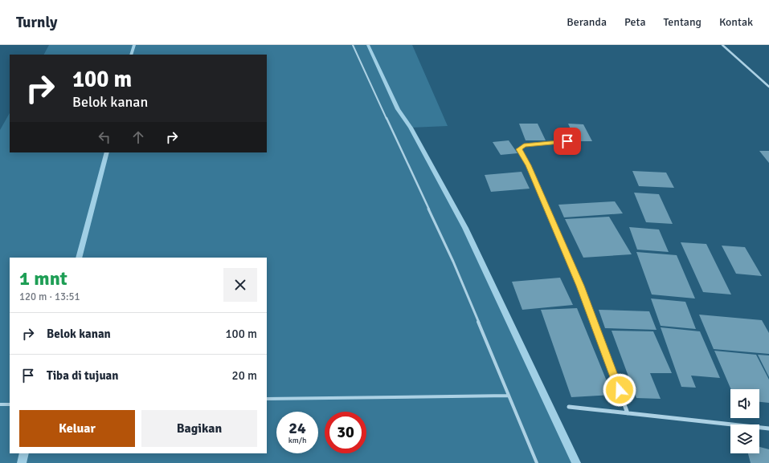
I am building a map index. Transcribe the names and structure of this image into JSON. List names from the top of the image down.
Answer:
{
  "page": {
    "header": "Turnly",
    "nav": [
      "Beranda",
      "Peta",
      "Tentang",
      "Kontak"
    ],
    "turn": ["100 m", "Belok kanan"],
    "heading": ["1 mnt", "120 m · 13:51"],
    "list": [
      {
        "name": "Belok kanan",
        "value": "100 m"
      },
      {
        "name": "Tiba di tujuan",
        "value": "20 m"
      }
    ],
    "buttons": ["Keluar", "Bagikan"],
    "speed": "24 km/h",
    "limit": "30"
  }
}
